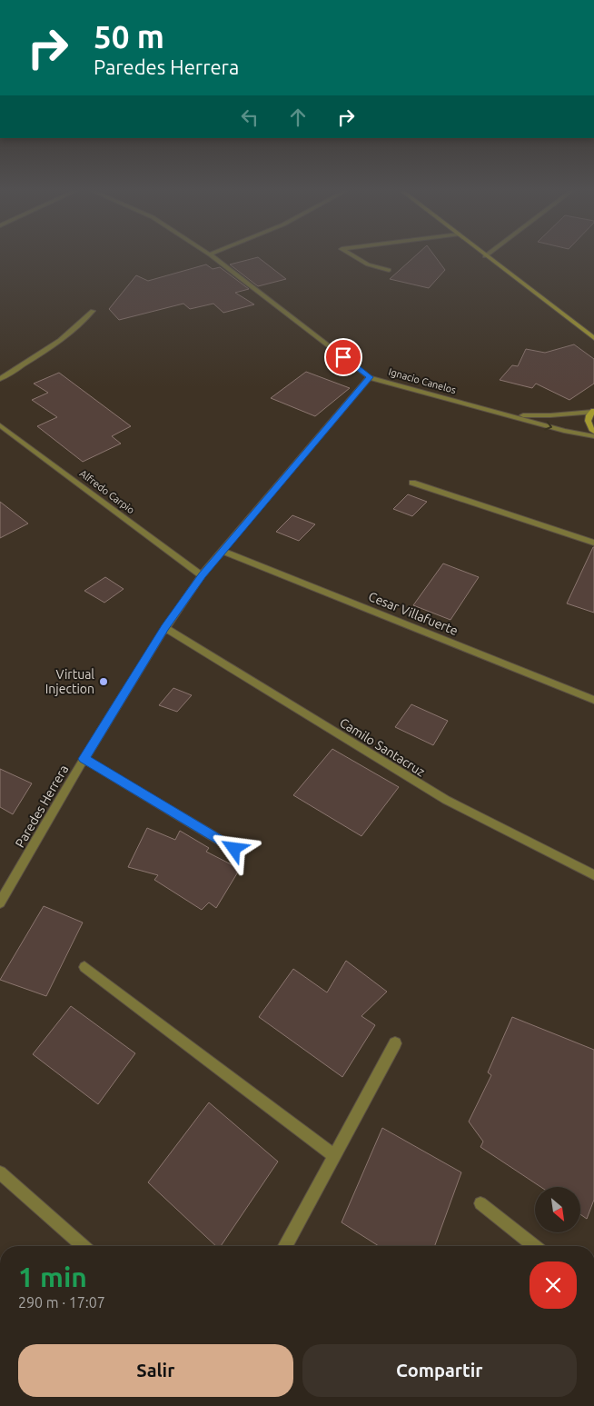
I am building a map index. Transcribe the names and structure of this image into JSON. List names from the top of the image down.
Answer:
{
  "streets": {
    "street": [
      "Ignacio Canelos",
      "Alfredo Carpio",
      "Cesar Villafuerte",
      "Camilo Santacruz",
      "Paredes Herrera"
    ]
  },
  "crossings": [
    ["Ignacio Canelos", "Paredes Herrera"],
    ["Alfredo Carpio", "Paredes Herrera"],
    ["Cesar Villafuerte", "Paredes Herrera"],
    ["Camilo Santacruz", "Paredes Herrera"]
  ],
  "places": ["Virtual Injection"],
  "north": "bottom right",
  "page": {
    "turn": ["50 m", "Paredes Herrera"],
    "heading": ["1 min", "290 m · 17:07"],
    "buttons": ["Salir", "Compartir"]
  }
}
